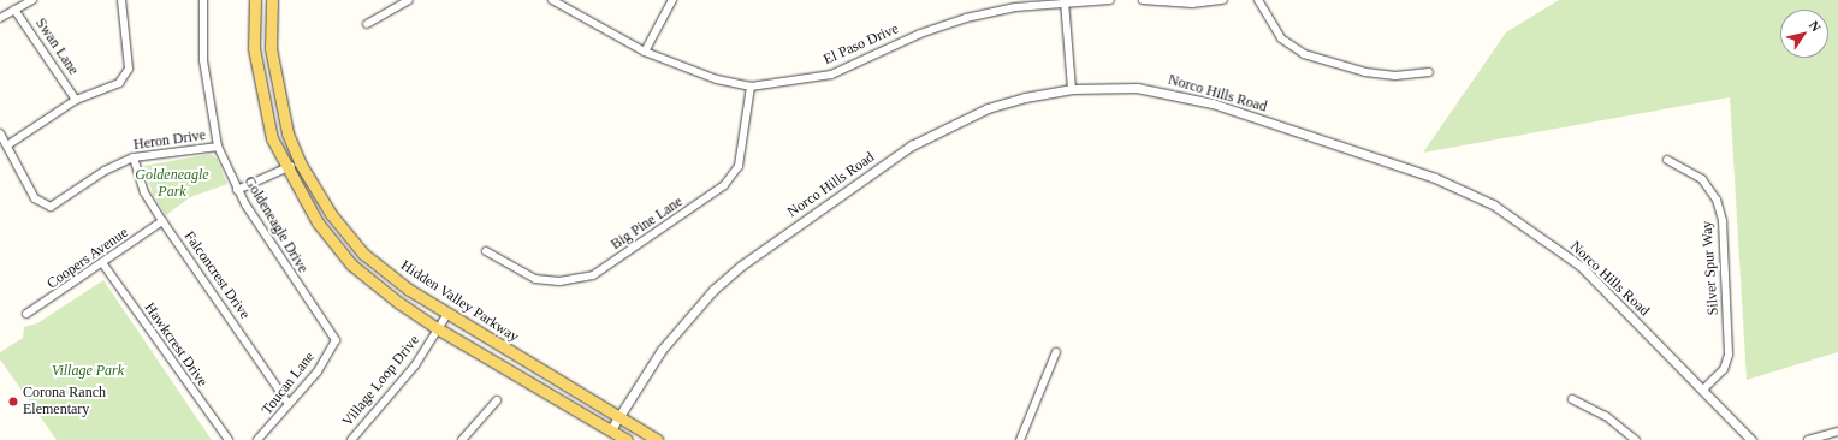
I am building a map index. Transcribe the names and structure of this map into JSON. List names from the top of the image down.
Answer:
{
  "streets": {
    "main road": ["Hidden Valley Parkway"],
    "street": [
      "El Paso Drive",
      "Swan Lane",
      "Norco Hills Road",
      "Heron Drive",
      "Big Pine Lane",
      "Goldeneagle Drive",
      "Coopers Avenue",
      "Silver Spur Way",
      "Falconcrest Drive",
      "Hawkcrest Drive",
      "Village Loop Drive",
      "Toucan Lane"
    ]
  },
  "crossings": [
    ["El Paso Drive", "Big Pine Lane"],
    ["Norco Hills Road", "Silver Spur Way"],
    ["Norco Hills Road", "Hidden Valley Parkway"],
    ["Heron Drive", "Goldeneagle Drive"],
    ["Heron Drive", "Falconcrest Drive"],
    ["Goldeneagle Drive", "Toucan Lane"],
    ["Coopers Avenue", "Falconcrest Drive"],
    ["Coopers Avenue", "Hawkcrest Drive"],
    ["Falconcrest Drive", "Toucan Lane"],
    ["Hidden Valley Parkway", "Village Loop Drive"]
  ],
  "parks": ["Goldeneagle Park", "Village Park"],
  "places": ["Corona Ranch Elementary"],
  "north": "top right"
}
